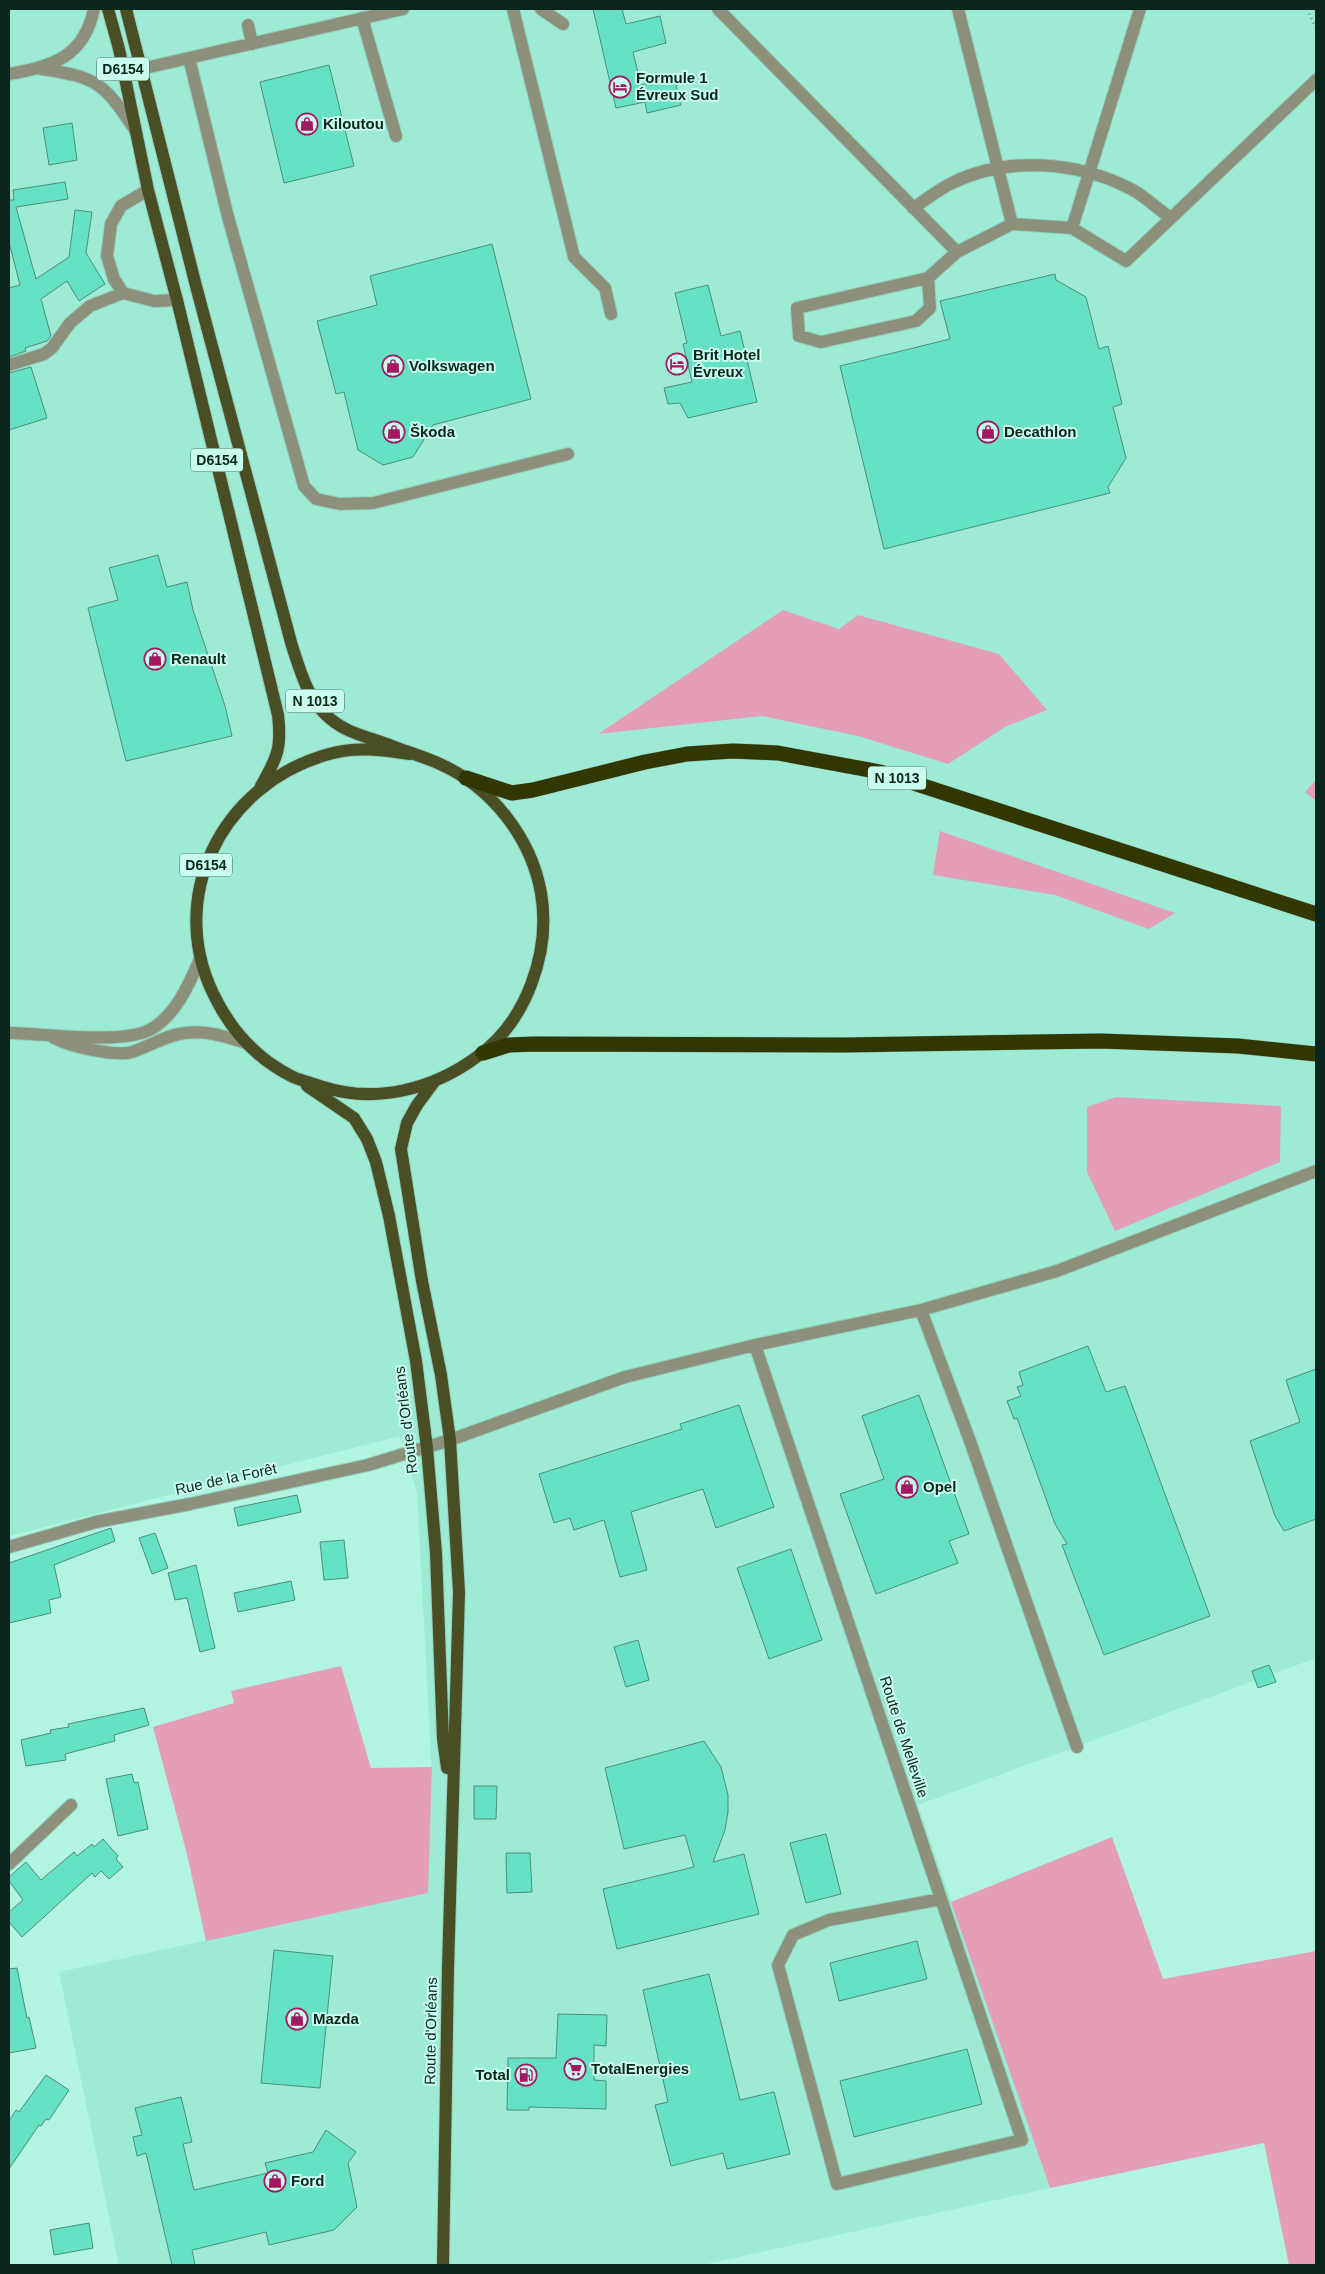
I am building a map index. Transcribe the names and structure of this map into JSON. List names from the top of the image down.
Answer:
{
  "streets": {
    "highway": ["N 1013"],
    "main road": ["D6154", "Route d'Orléans"],
    "street": ["Rue de la Forêt", "Route de Melleville"]
  },
  "crossings": [
    ["D6154", "N 1013"],
    ["Route d'Orléans", "Rue de la Forêt"],
    ["Rue de la Forêt", "Route de Melleville"]
  ],
  "places": {
    "hotel": ["Formule 1 Évreux Sud", "Brit Hotel Évreux"],
    "shop": [
      "Kiloutou",
      "Volkswagen",
      "Škoda",
      "Decathlon",
      "Renault",
      "Opel",
      "Mazda",
      "Ford"
    ],
    "supermarket": ["TotalEnergies"],
    "fuel station": ["Total"]
  }
}
